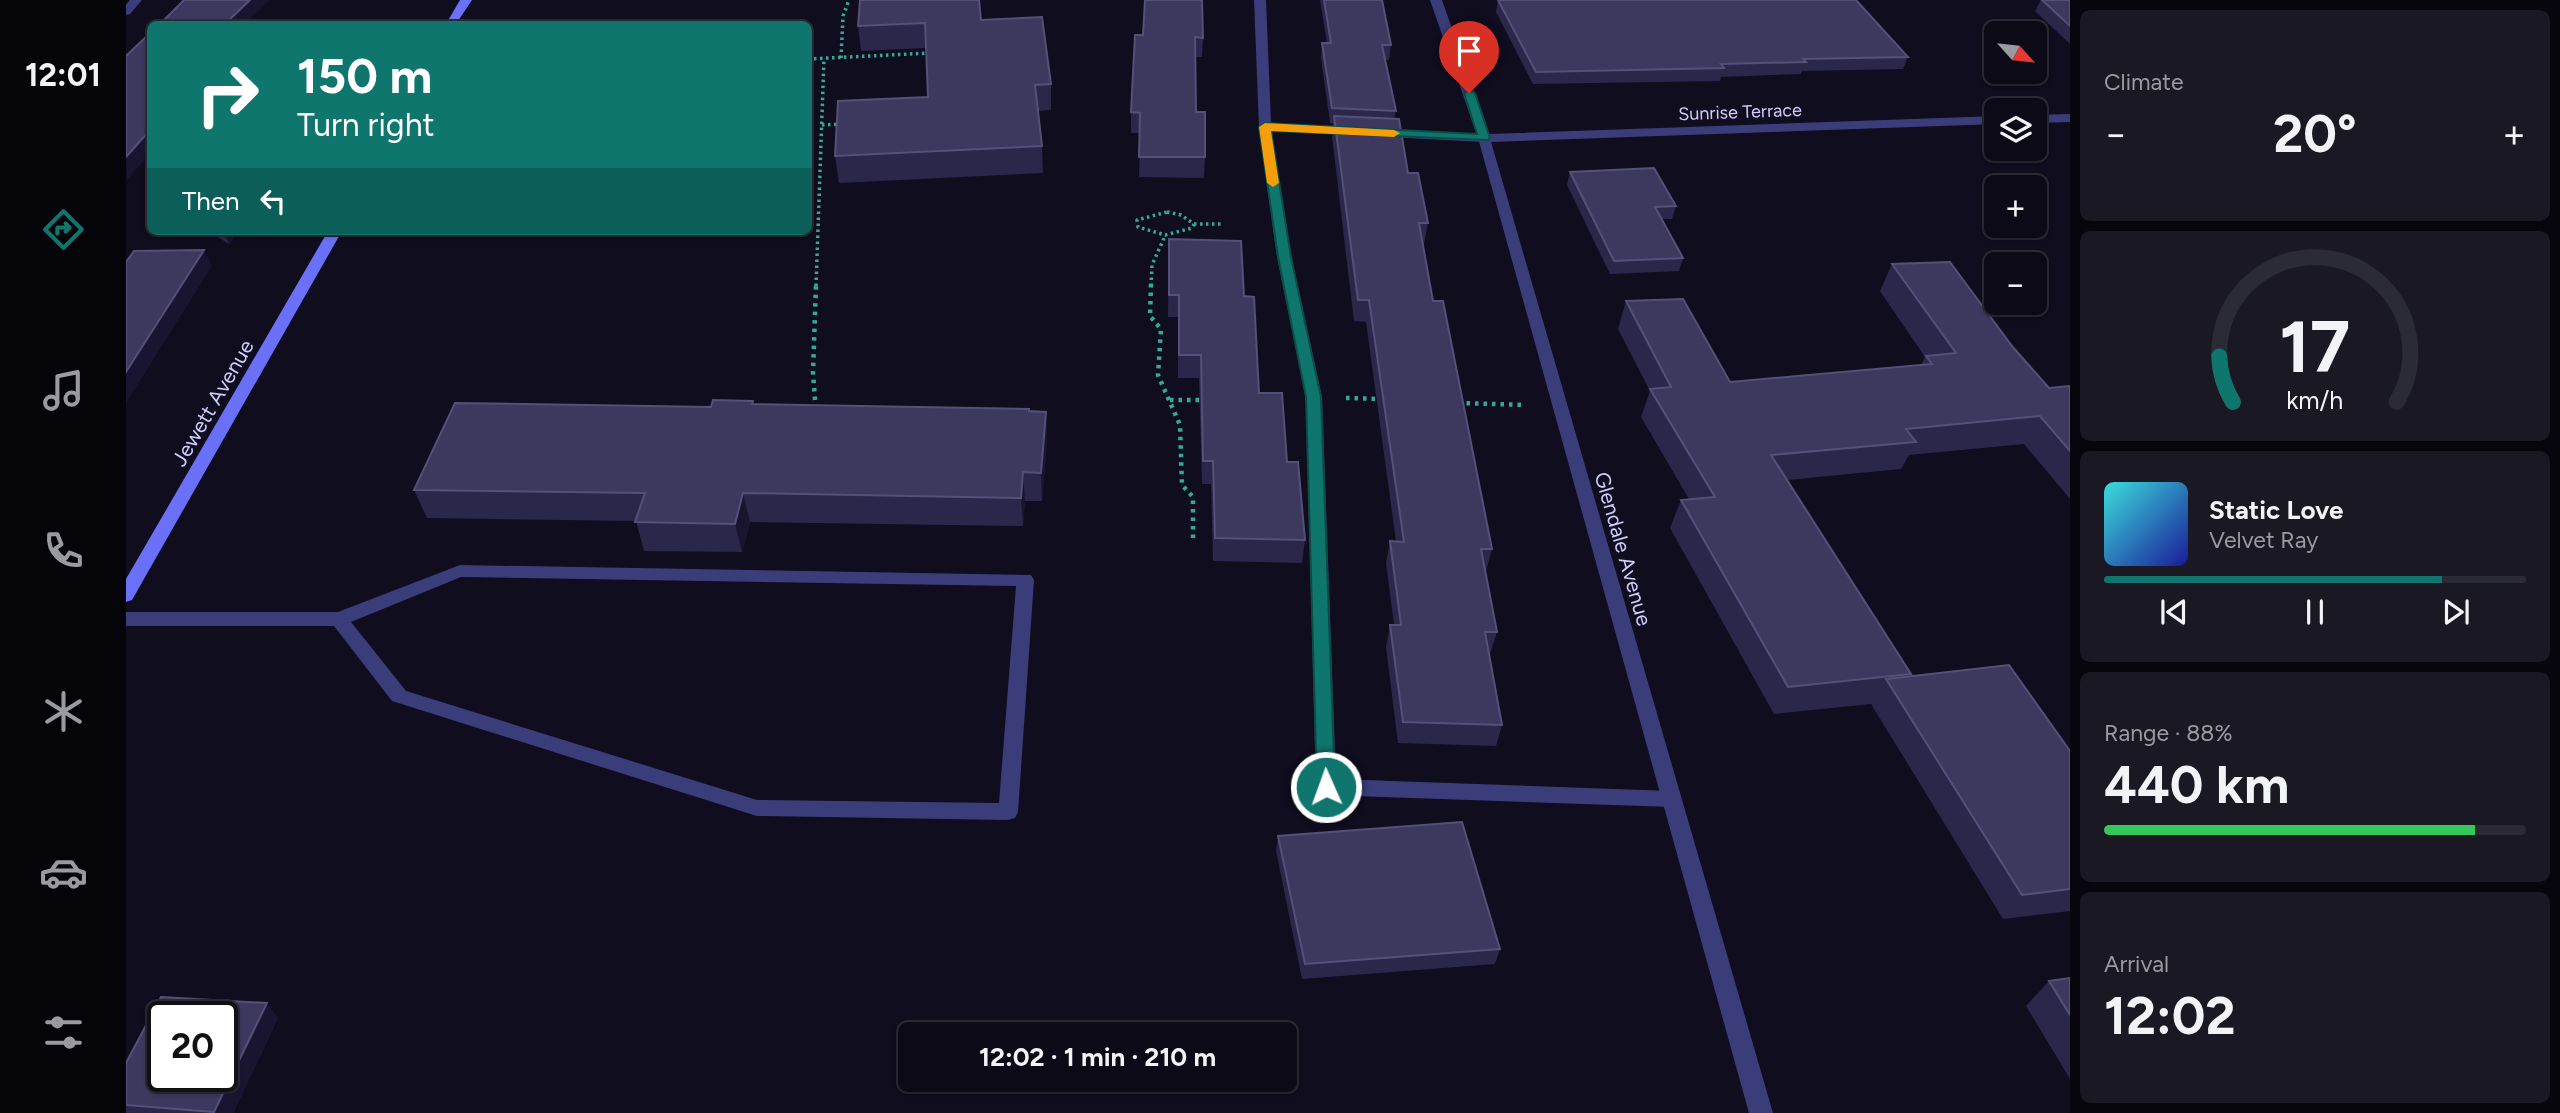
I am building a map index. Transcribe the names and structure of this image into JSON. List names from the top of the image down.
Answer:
{
  "streets": {
    "main road": ["Jewett Avenue"],
    "street": ["Sunrise Terrace", "Glendale Avenue"]
  },
  "crossings": [
    ["Sunrise Terrace", "Glendale Avenue"]
  ],
  "north": "bottom right",
  "page": {
    "tabs": "12:01",
    "tile": [
      "Climate",
      ["Range · 88%", "440 km"],
      ["Arrival", "12:02"]
    ],
    "map_buttons": ["+", "−"],
    "turn": ["150 m", "Turn right"],
    "heat": ["−", "20°", "+"],
    "then": "Then",
    "song": ["Static Love", "Velvet Ray"],
    "limit": "20",
    "trip": "12:02 · 1 min · 210 m",
    "gauge": ["17", "km/h"]
  }
}
